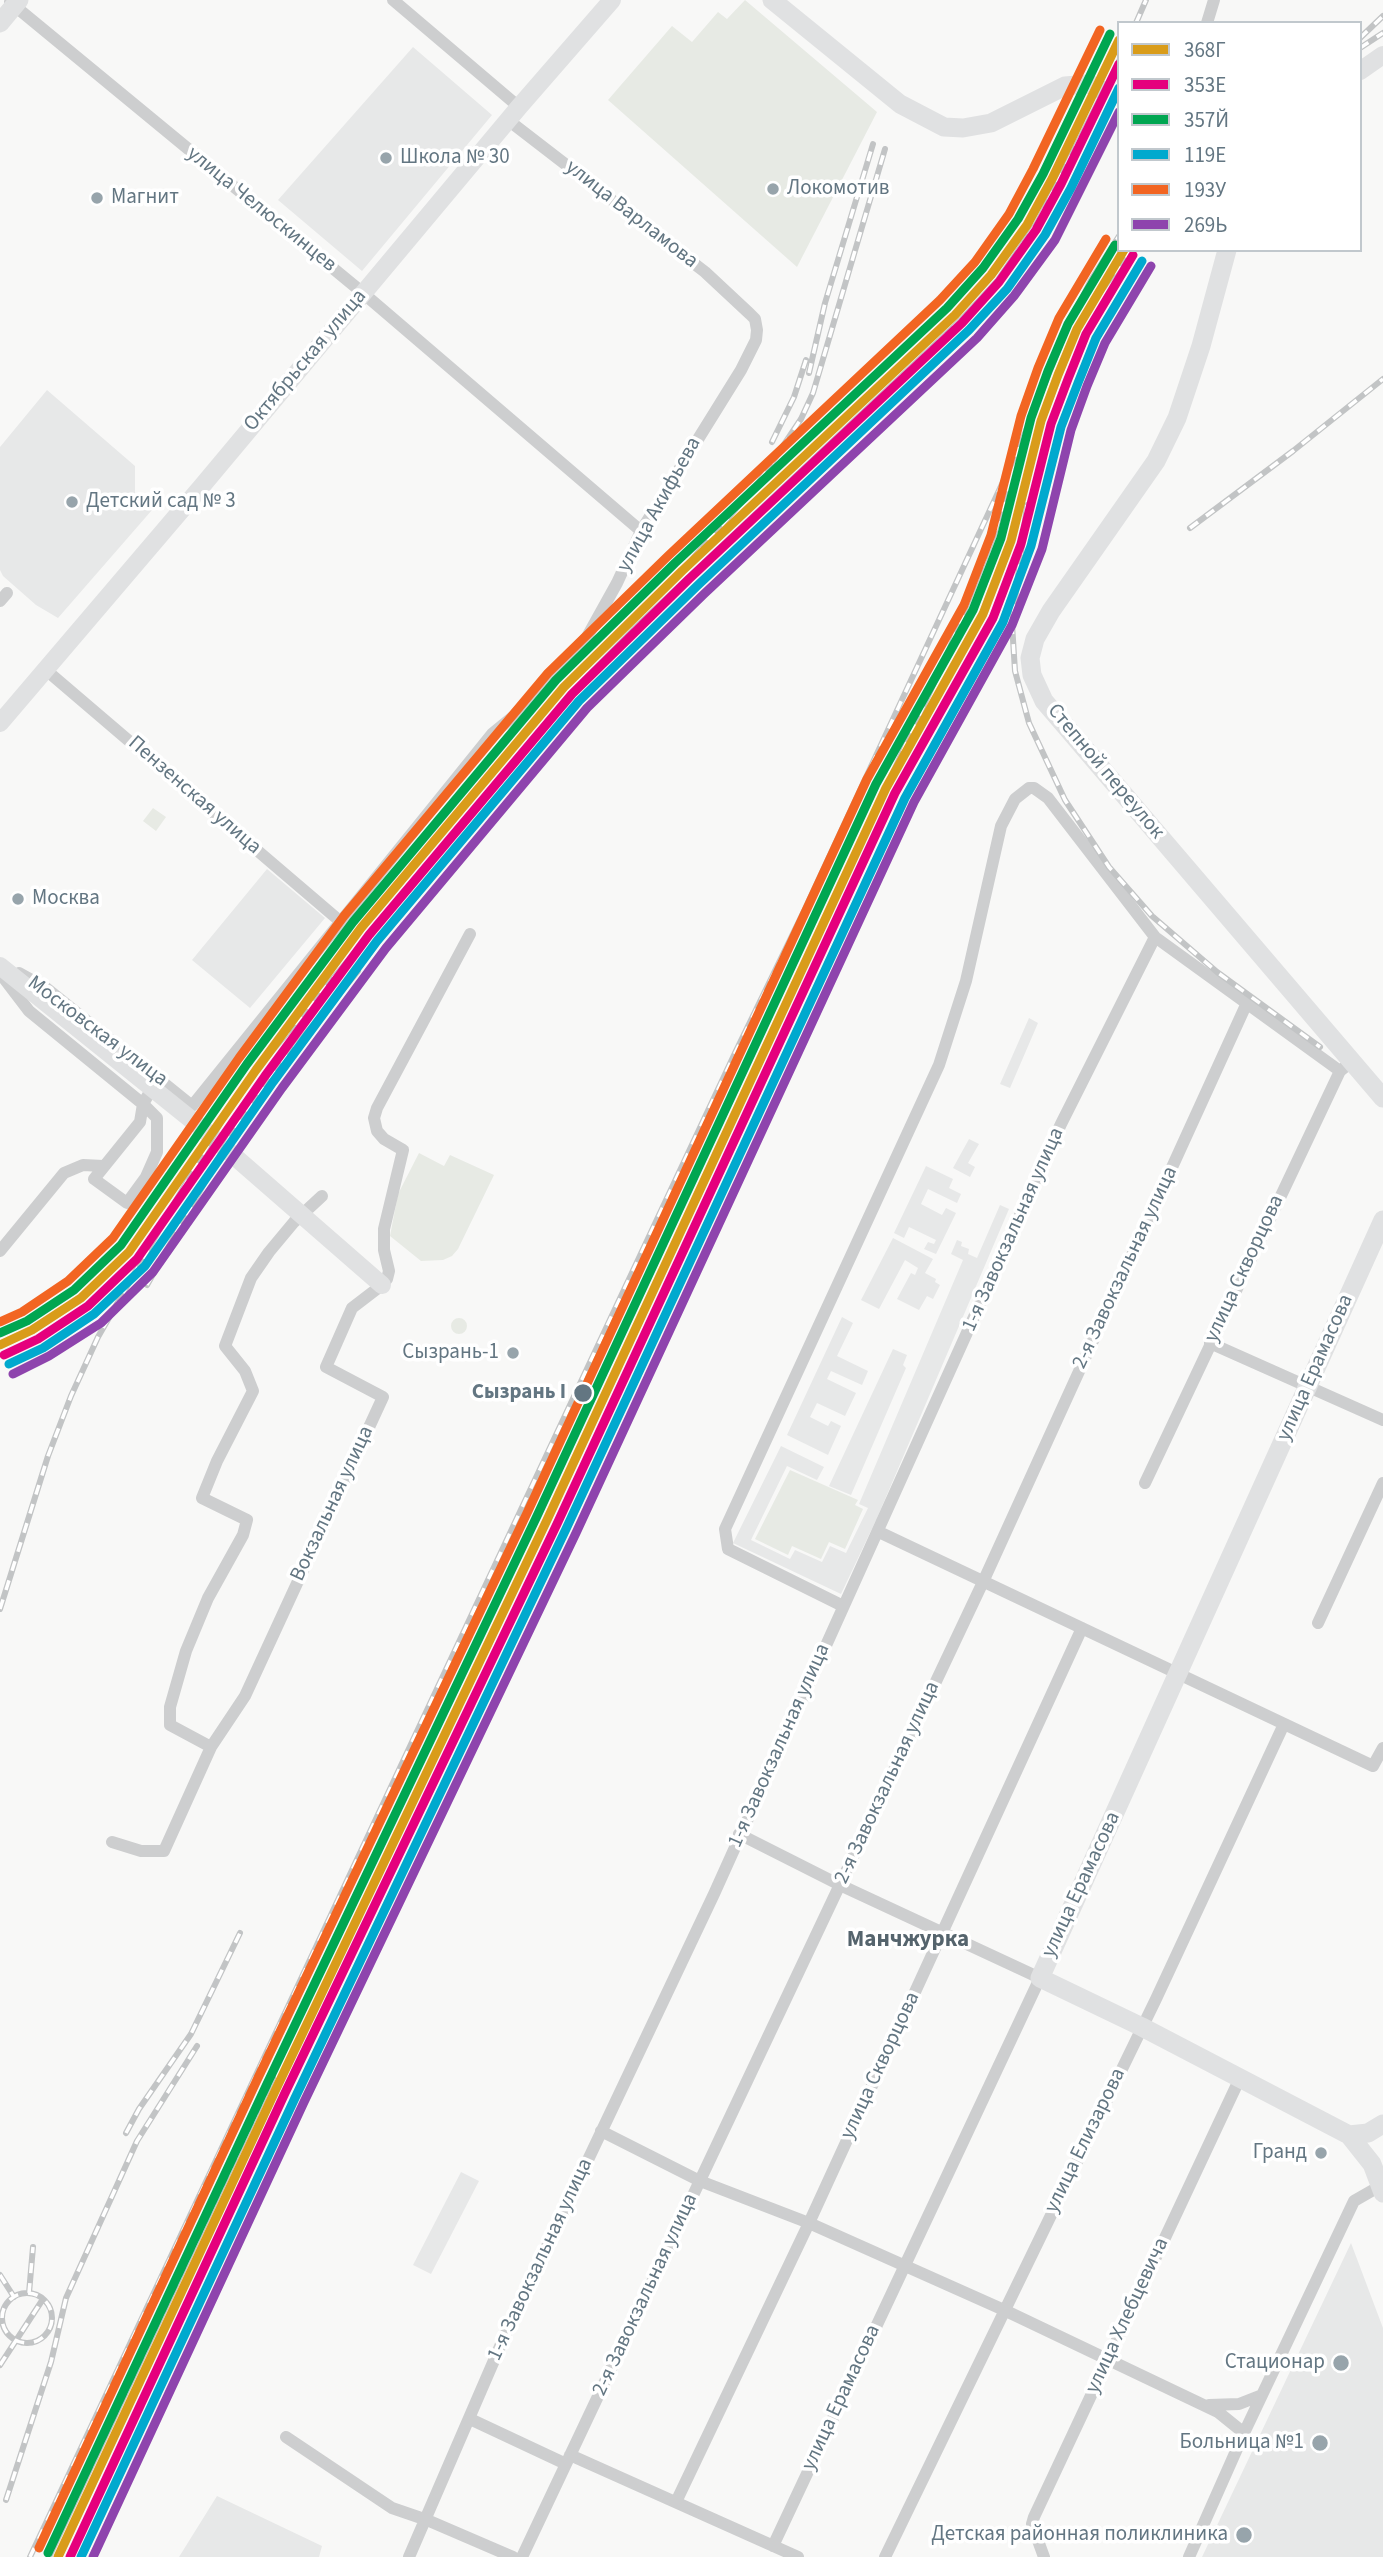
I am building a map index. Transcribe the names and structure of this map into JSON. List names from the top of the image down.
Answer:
{
  "streets": {
    "main road": [
      "Октябрьская улица",
      "Степной переулок",
      "Московская улица",
      "улица Ерамасова"
    ],
    "street": [
      "улица Челюскинцев",
      "улица Варламова",
      "улица Акифьева",
      "Пензенская улица",
      "1-я Завокзальная улица",
      "2-я Завокзальная улица",
      "улица Скворцова",
      "Вокзальная улица",
      "улица Елизарова",
      "улица Хлебцевича"
    ]
  },
  "crossings": [
    ["улица Челюскинцев", "Октябрьская улица"],
    ["улица Челюскинцев", "улица Акифьева"],
    ["улица Варламова", "Октябрьская улица"],
    ["улица Варламова", "улица Акифьева"],
    ["Октябрьская улица", "Пензенская улица"],
    ["улица Акифьева", "Пензенская улица"],
    ["улица Акифьева", "Московская улица"],
    ["Степной переулок", "улица Скворцова"],
    ["Московская улица", "Вокзальная улица"]
  ],
  "districts": ["Манчжурка"],
  "places": [
    "Школа № 30",
    "Локомотив",
    "Магнит",
    "Детский сад № 3",
    "Москва",
    "Сызрань-1",
    "Сызрань I",
    "Гранд",
    "Стационар",
    "Больница №1",
    "Детская районная поликлиника"
  ],
  "lines": [
    "transit line 193У",
    "transit line 357Й",
    "transit line 368Г",
    "transit line 353Е",
    "transit line 119Е",
    "transit line 269Ь"
  ],
  "legend": [
    "368Г",
    "353Е",
    "357Й",
    "119Е",
    "193У",
    "269Ь"
  ]
}
